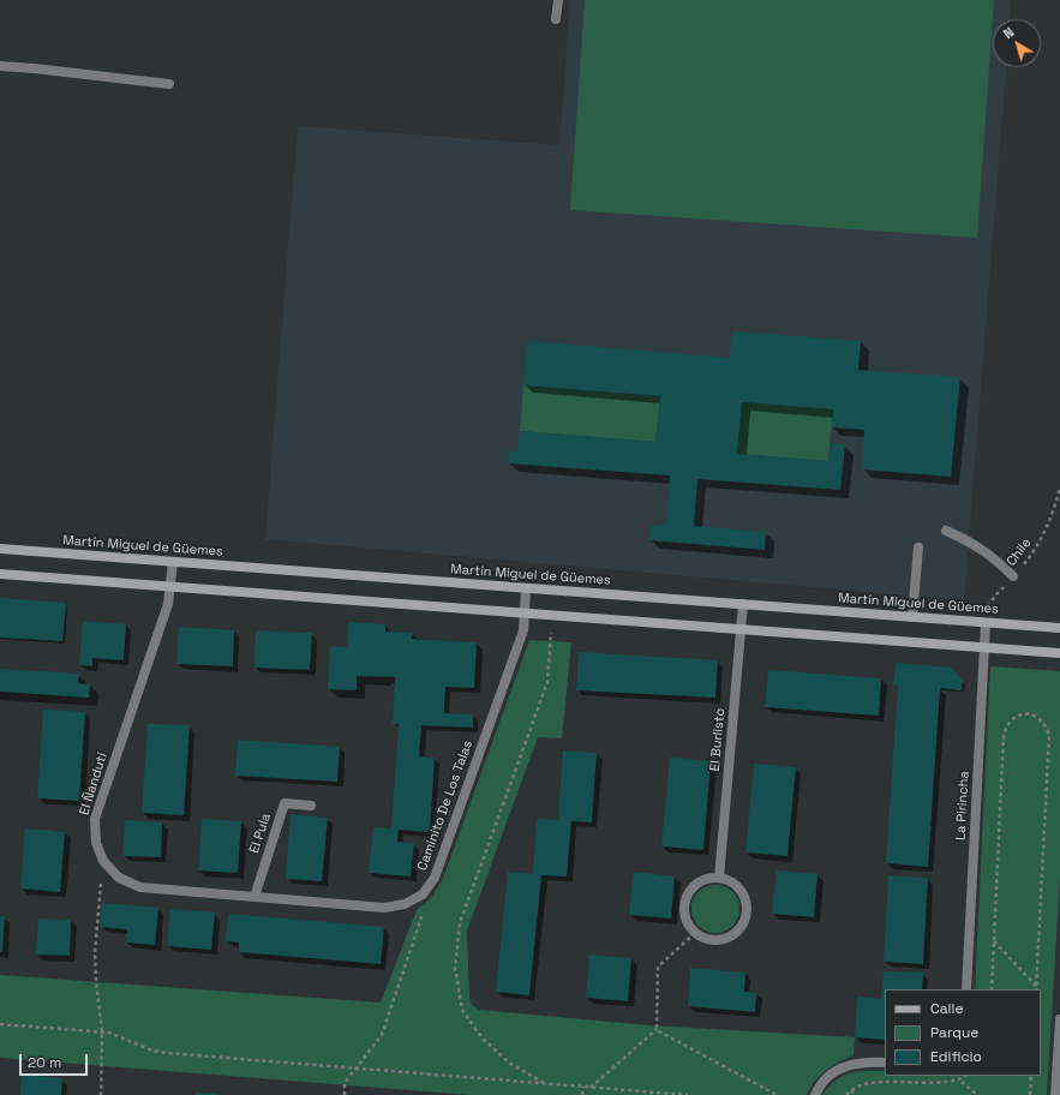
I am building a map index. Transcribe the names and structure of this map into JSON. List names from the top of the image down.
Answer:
{
  "streets": {
    "main road": ["Martín Miguel de Güemes"],
    "street": [
      "El Burlisto",
      "El Ñandutí",
      "Caminito De Los Talas",
      "La Pirincha",
      "El Pula"
    ],
    "path": ["Chile"]
  },
  "crossings": [
    ["Martín Miguel de Güemes", "Chile"],
    ["Martín Miguel de Güemes", "El Burlisto"],
    ["Martín Miguel de Güemes", "El Ñandutí"],
    ["Martín Miguel de Güemes", "Caminito De Los Talas"],
    ["Martín Miguel de Güemes", "La Pirincha"],
    ["Chile", "La Pirincha"],
    ["El Ñandutí", "Caminito De Los Talas"],
    ["El Ñandutí", "El Pula"],
    ["Caminito De Los Talas", "El Pula"]
  ],
  "legend": ["Calle", "Parque", "Edificio"],
  "scale_bar": "20 m",
  "north": "top left"
}
